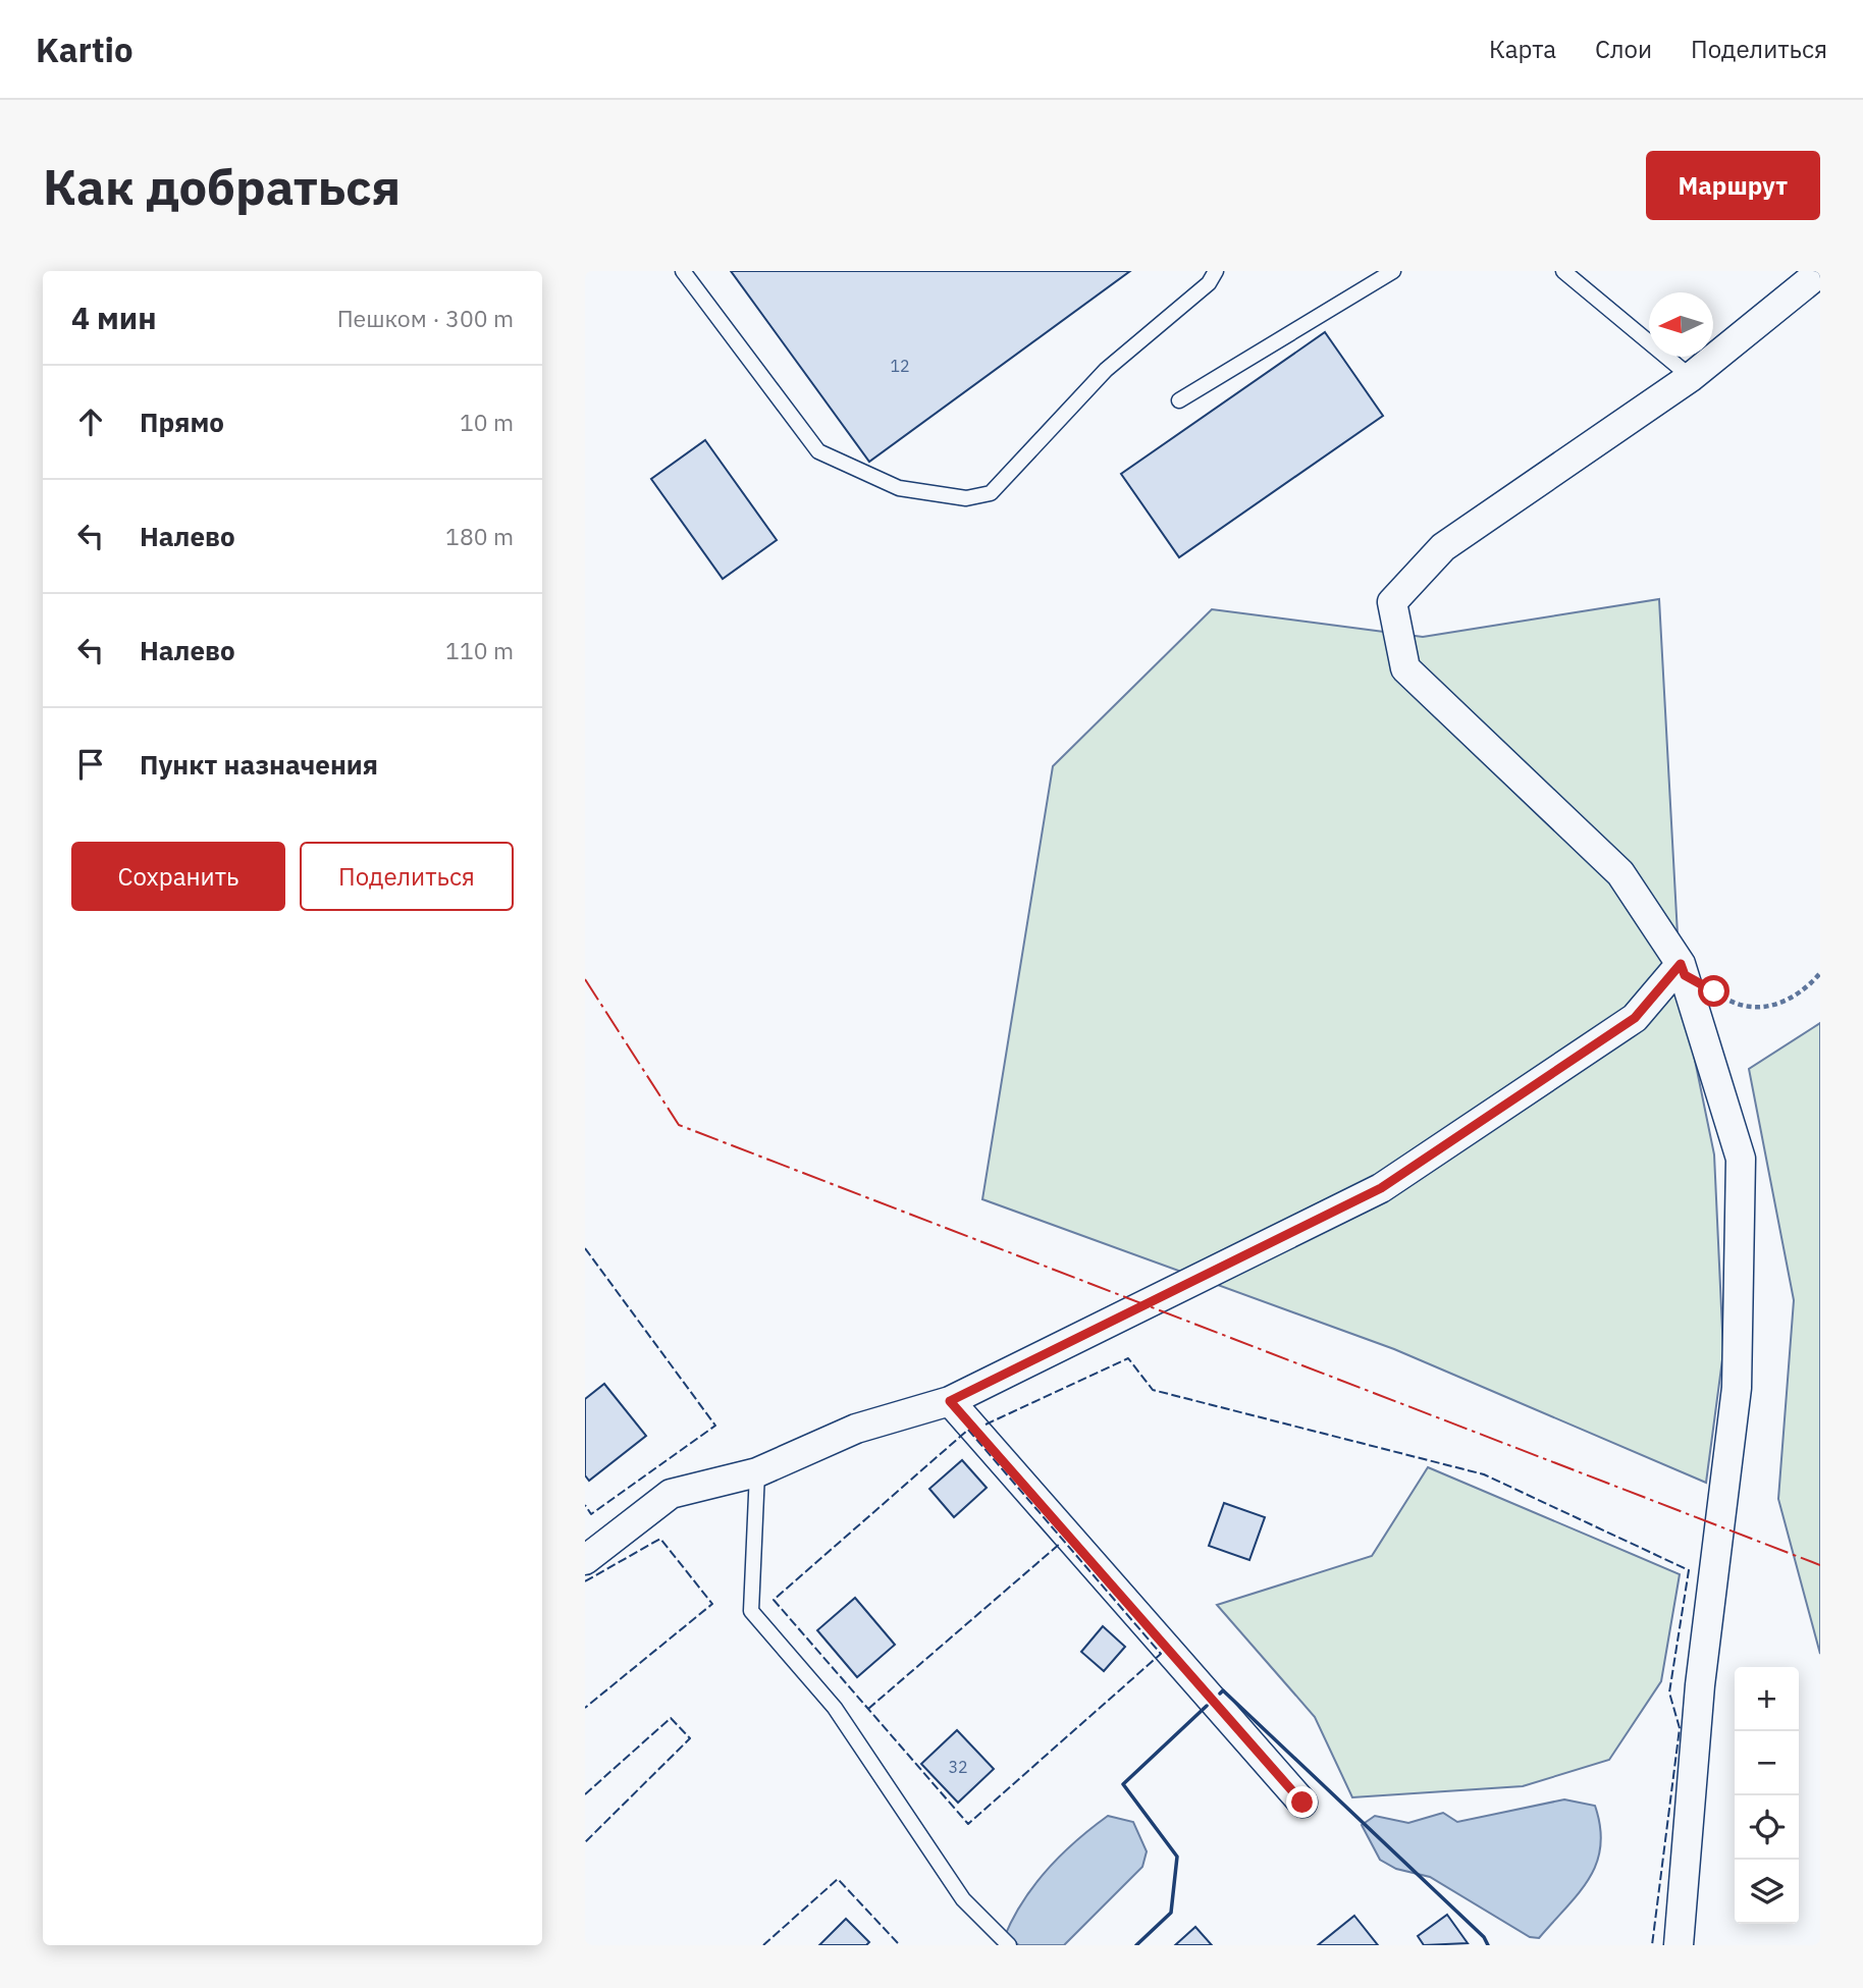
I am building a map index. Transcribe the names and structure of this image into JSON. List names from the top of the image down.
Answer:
{
  "house_numbers": ["12", "32"],
  "north": "left",
  "page": {
    "header": "Kartio",
    "nav": ["Карта", "Слои", "Поделиться"],
    "buttons": [
      "Маршрут",
      ["Сохранить", "Поделиться"]
    ],
    "title": "Как добраться",
    "heading": ["4 мин", "Пешком · 300 m"],
    "list": [
      ["Прямо", "10 m"],
      ["Налево", "180 m"],
      ["Налево", "110 m"],
      "Пункт назначения"
    ],
    "map_buttons": ["+", "−"]
  }
}
